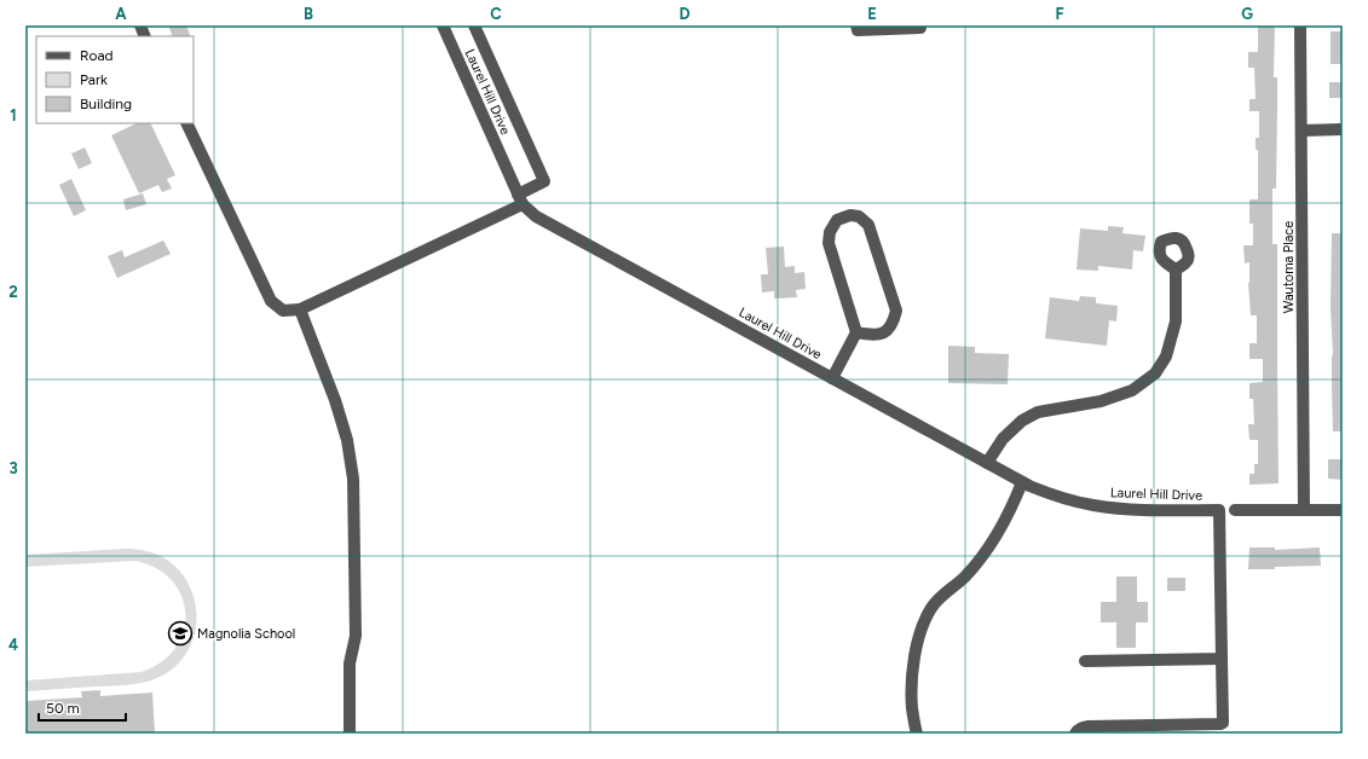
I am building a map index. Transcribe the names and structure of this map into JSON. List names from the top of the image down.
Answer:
{
  "streets": {
    "street": ["Laurel Hill Drive", "Wautoma Place"]
  },
  "places": {
    "school or university": ["Magnolia School"]
  },
  "legend": ["Road", "Park", "Building"],
  "scale_bar": "50 m",
  "grid": {
    "columns": [
      "A",
      "B",
      "C",
      "D",
      "E",
      "F",
      "G"
    ],
    "rows": [
      "1",
      "2",
      "3",
      "4"
    ]
  }
}
